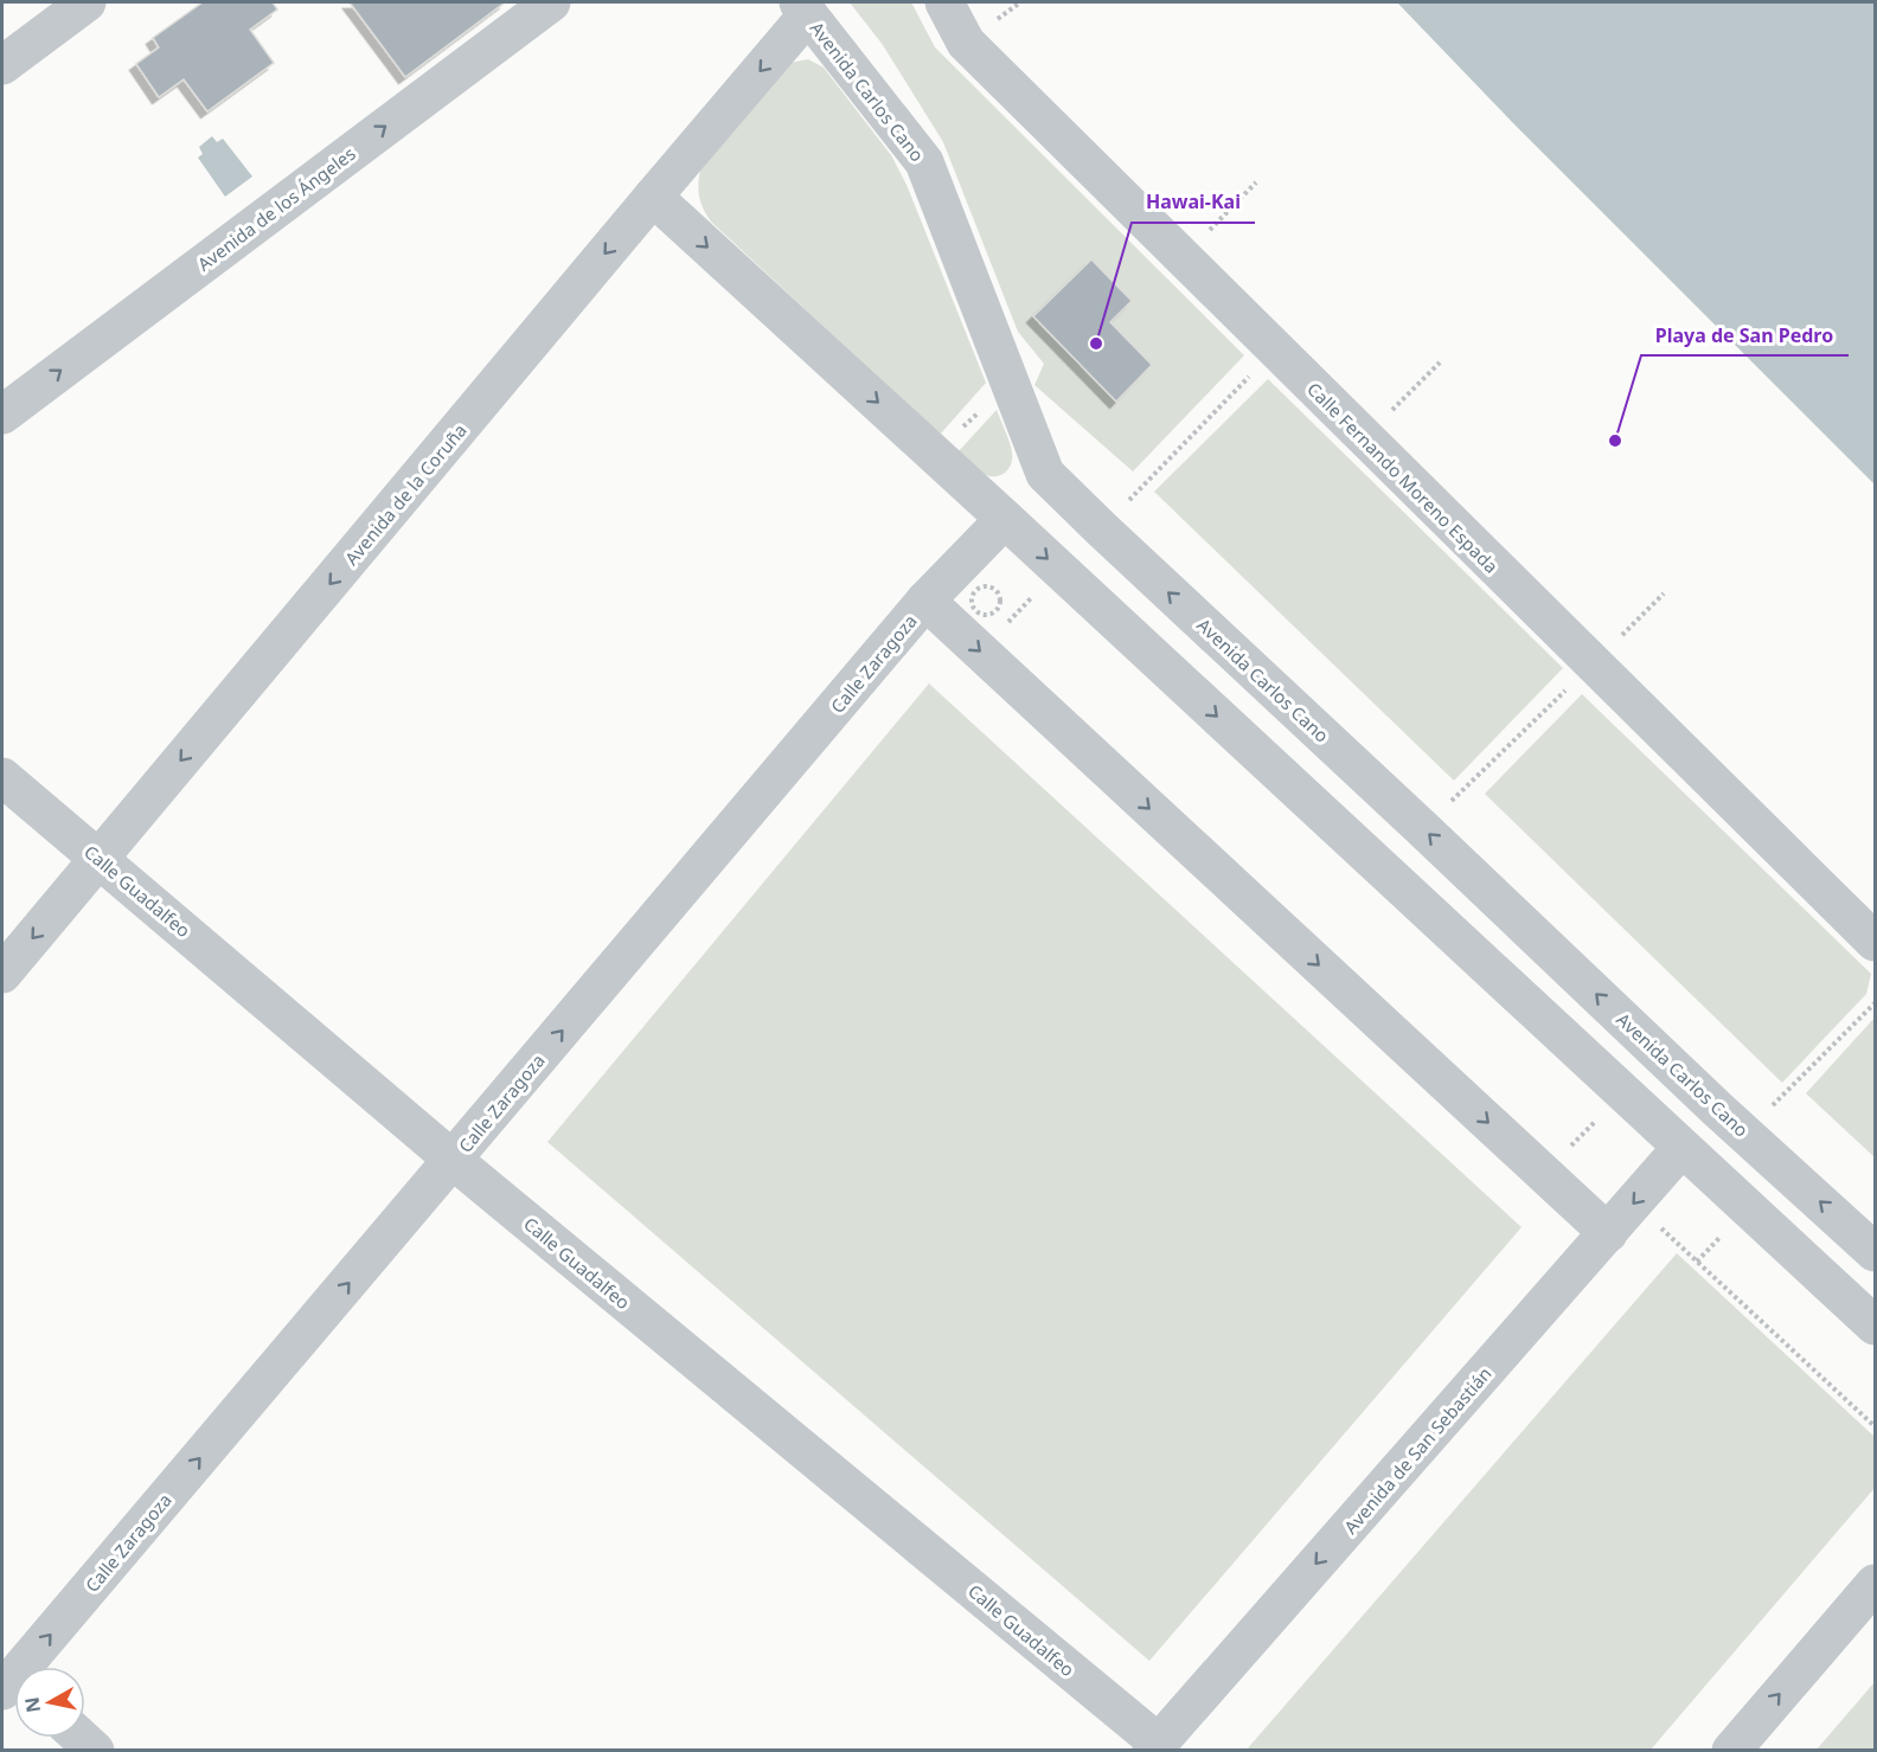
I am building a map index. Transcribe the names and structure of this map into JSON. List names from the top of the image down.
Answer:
{
  "streets": {
    "street": [
      "Avenida Carlos Cano",
      "Avenida de los Ángeles",
      "Calle Fernando Moreno Espada",
      "Avenida de la Coruña",
      "Calle Zaragoza",
      "Calle Guadalfeo",
      "Avenida de San Sebastián"
    ]
  },
  "crossings": [
    ["Avenida Carlos Cano", "Avenida de la Coruña"],
    ["Avenida de la Coruña", "Calle Guadalfeo"],
    ["Calle Zaragoza", "Calle Guadalfeo"],
    ["Calle Guadalfeo", "Avenida de San Sebastián"]
  ],
  "one_way": [
    "Avenida de los Ángeles",
    "Avenida de la Coruña",
    "Calle Zaragoza",
    "Avenida de San Sebastián"
  ],
  "places": ["Hawai-Kai", "Playa de San Pedro"],
  "north": "left"
}
